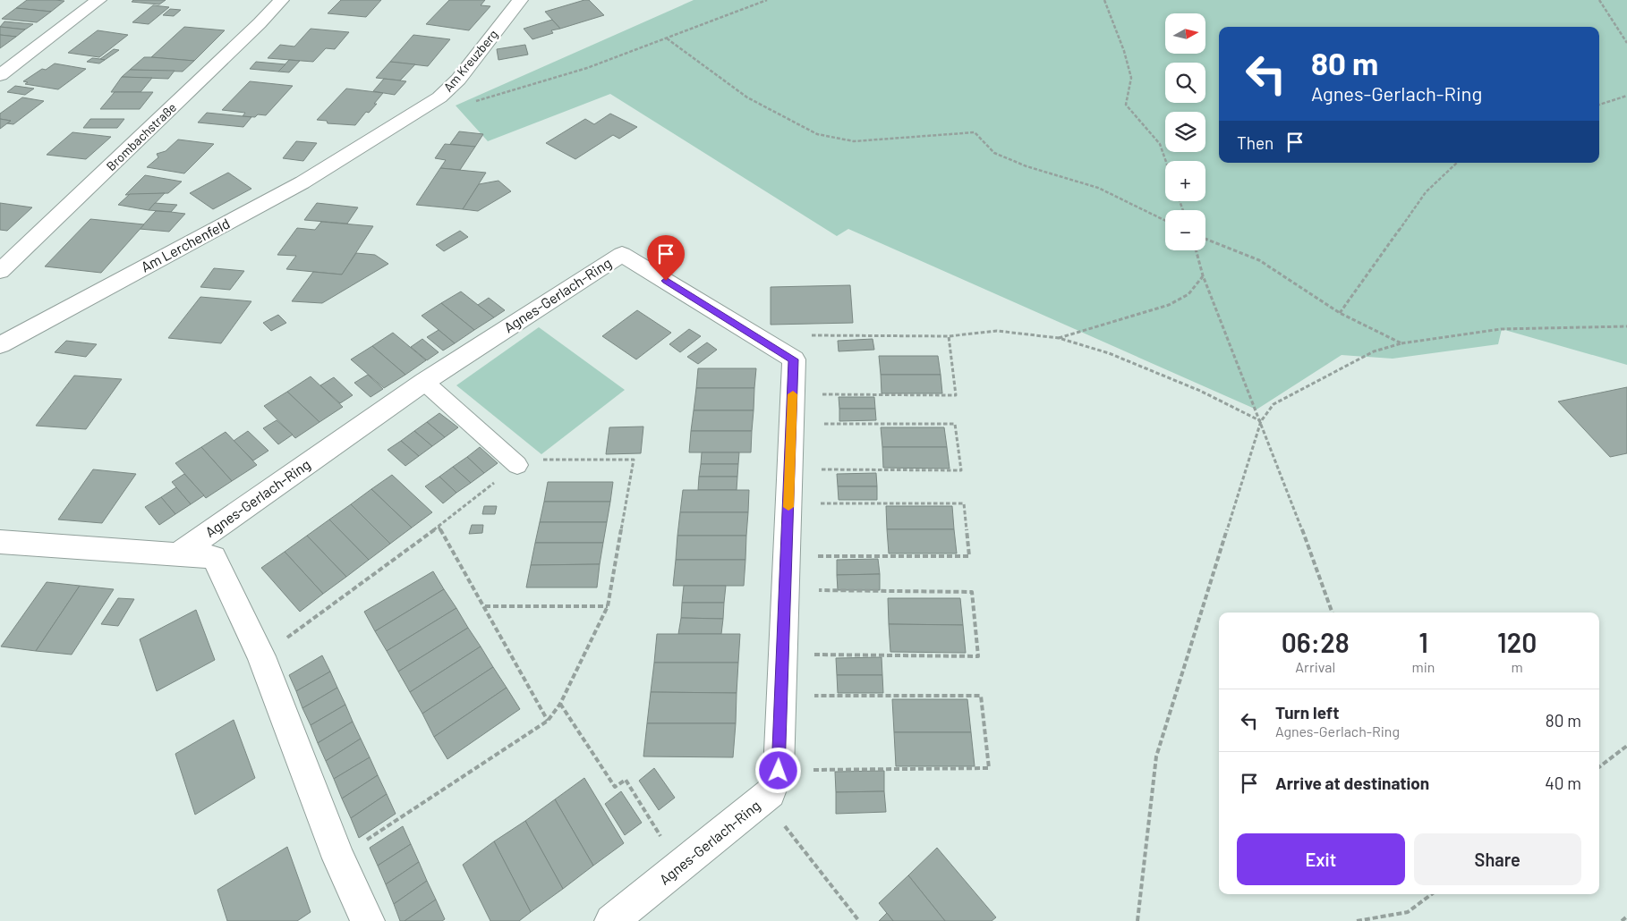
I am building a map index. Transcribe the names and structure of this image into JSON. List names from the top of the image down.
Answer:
{
  "streets": {
    "street": [
      "Am Kreuzberg",
      "Brombachstraße",
      "Am Lerchenfeld",
      "Agnes-Gerlach-Ring"
    ]
  },
  "crossings": [
    ["Am Kreuzberg", "Am Lerchenfeld"]
  ],
  "north": "right",
  "page": {
    "map_buttons": ["+", "−"],
    "turn": ["80 m", "Agnes-Gerlach-Ring"],
    "then": "Then",
    "eta": [
      "06:28",
      "Arrival",
      "1",
      "min",
      "120",
      "m"
    ],
    "list": [
      {
        "name": "Turn left",
        "note": "Agnes-Gerlach-Ring",
        "value": "80 m"
      },
      {
        "name": "Arrive at destination",
        "value": "40 m"
      }
    ],
    "buttons": ["Exit", "Share"]
  }
}
